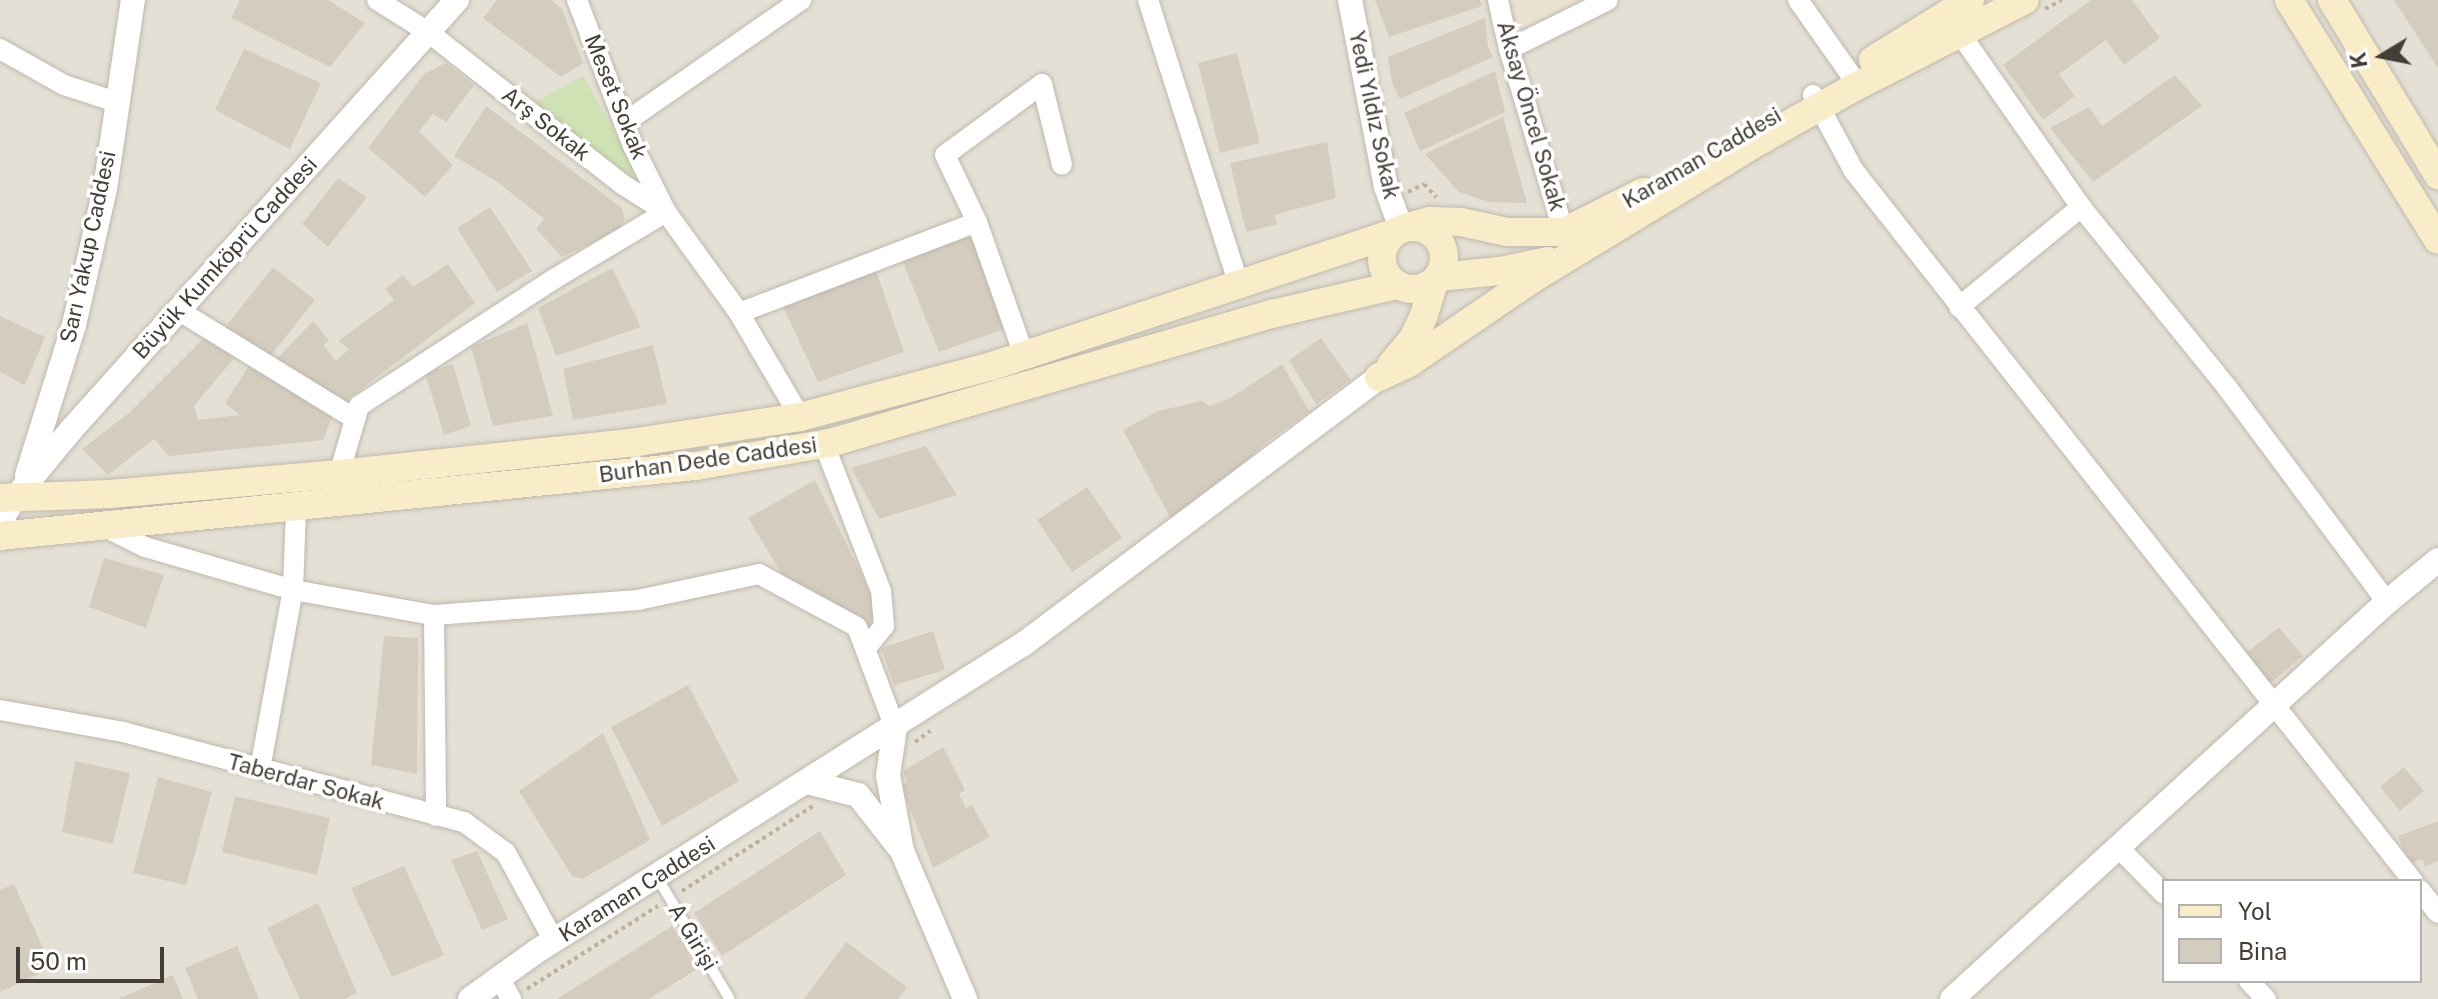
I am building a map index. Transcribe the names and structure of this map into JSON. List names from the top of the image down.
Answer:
{
  "streets": {
    "main road": ["Karaman Caddesi", "Burhan Dede Caddesi"],
    "street": [
      "Meset Sokak",
      "Yedi Yıldız Sokak",
      "Aksay Öncel Sokak",
      "Arş Sokak",
      "Sarı Yakup Caddesi",
      "Büyük Kumköprü Caddesi",
      "Taberdar Sokak"
    ],
    "lane": ["A Girişi"]
  },
  "crossings": [
    ["Meset Sokak", "Arş Sokak"],
    ["Yedi Yıldız Sokak", "Karaman Caddesi"],
    ["Yedi Yıldız Sokak", "Burhan Dede Caddesi"],
    ["Aksay Öncel Sokak", "Karaman Caddesi"],
    ["Arş Sokak", "Büyük Kumköprü Caddesi"],
    ["Karaman Caddesi", "Burhan Dede Caddesi"],
    ["Karaman Caddesi", "Taberdar Sokak"],
    ["Karaman Caddesi", "A Girişi"],
    ["Sarı Yakup Caddesi", "Büyük Kumköprü Caddesi"],
    ["Sarı Yakup Caddesi", "Burhan Dede Caddesi"],
    ["Büyük Kumköprü Caddesi", "Burhan Dede Caddesi"]
  ],
  "legend": ["Yol", "Bina"],
  "scale_bar": "50 m",
  "north": "left"
}
